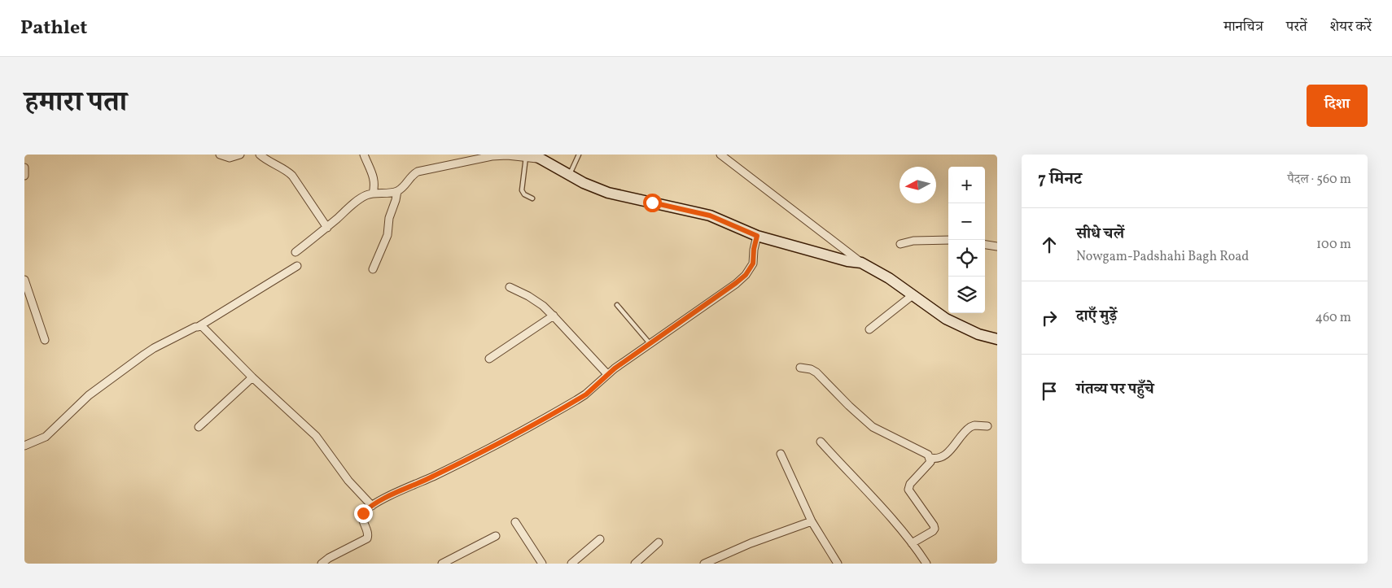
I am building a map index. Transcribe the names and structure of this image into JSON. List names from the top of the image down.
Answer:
{
  "north": "left",
  "page": {
    "header": "Pathlet",
    "nav": ["मानचित्र", "परतें", "शेयर करें"],
    "title": "हमारा पता",
    "buttons": "दिशा",
    "heading": ["7 मिनट", "पैदल · 560 m"],
    "map_buttons": ["+", "−"],
    "list": [
      ["सीधे चलें", "Nowgam-Padshahi Bagh Road", "100 m"],
      ["दाएँ मुड़ें", "460 m"],
      "गंतव्य पर पहुँचे"
    ]
  }
}
